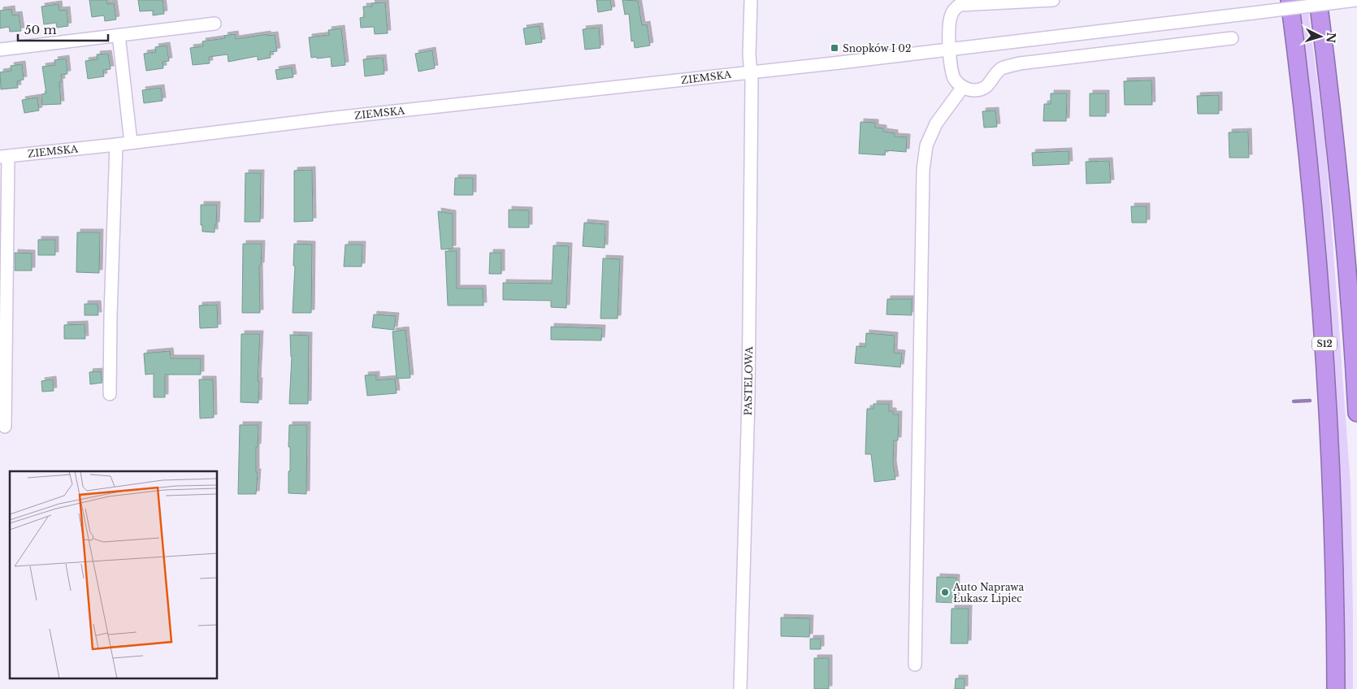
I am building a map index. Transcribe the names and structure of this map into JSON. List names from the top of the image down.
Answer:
{
  "streets": {
    "highway": ["S12"],
    "street": ["ZIEMSKA", "PASTELOWA"]
  },
  "crossings": [
    ["ZIEMSKA", "PASTELOWA"]
  ],
  "places": {
    "transit": ["Snopków I 02"],
    "other": ["Auto Naprawa Łukasz Lipiec"]
  },
  "scale_bar": "50 m",
  "north": "right"
}
